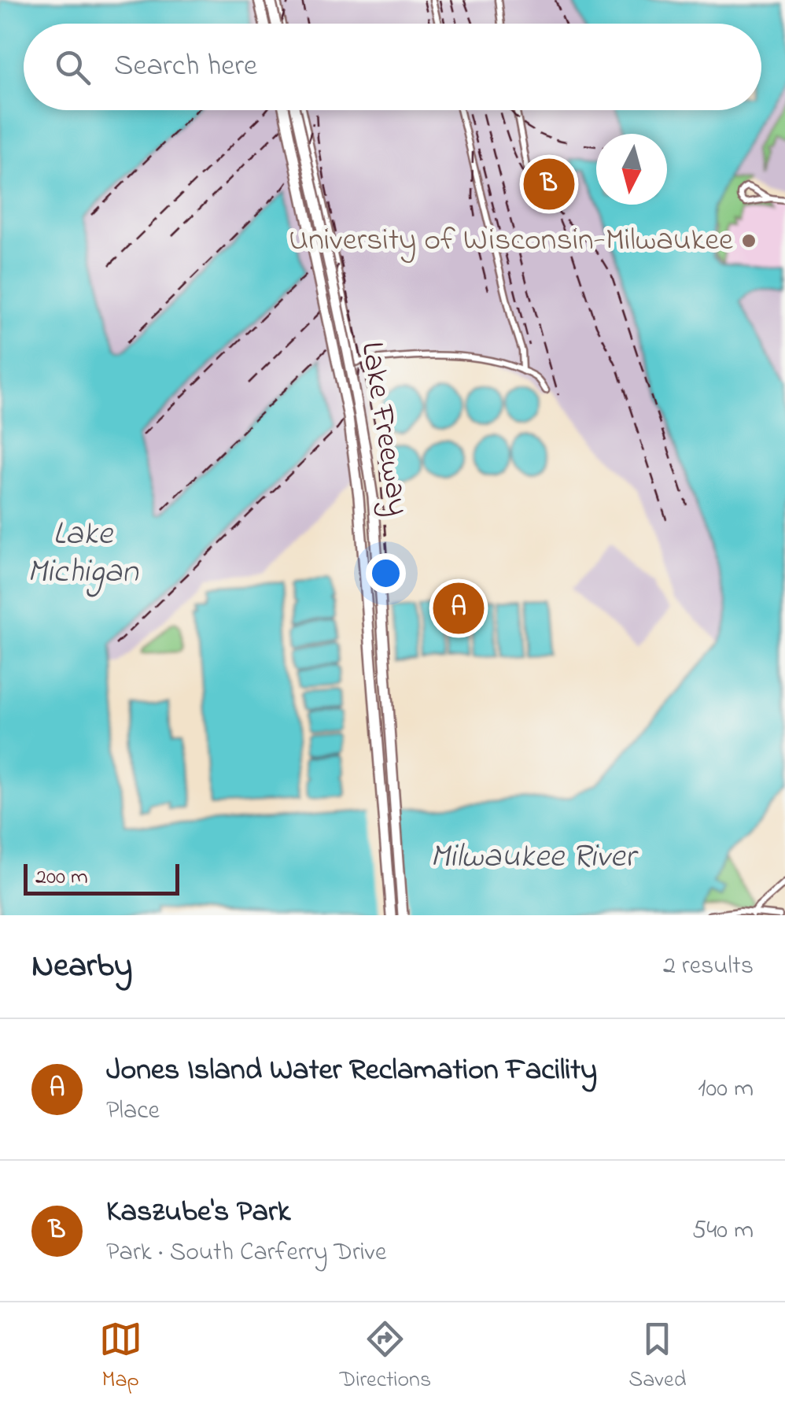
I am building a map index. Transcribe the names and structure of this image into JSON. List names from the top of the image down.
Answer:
{
  "streets": {
    "highway": ["Lake Freeway"]
  },
  "water": ["Lake Michigan", "Milwaukee River"],
  "places": ["University of Wisconsin-Milwaukee"],
  "scale_bar": "200 m",
  "north": "bottom",
  "page": {
    "search": "Search here",
    "pins": ["B", "A"],
    "scale": "200 m",
    "heading": ["Nearby", "2 results"],
    "list": [
      {
        "mark": "A",
        "name": "Jones Island Water Reclamation Facility",
        "note": "Place",
        "value": "100 m"
      },
      {
        "mark": "B",
        "name": "Kaszube's Park",
        "note": "Park · South Carferry Drive",
        "value": "540 m"
      }
    ],
    "nav": ["Map", "Directions", "Saved"]
  }
}
